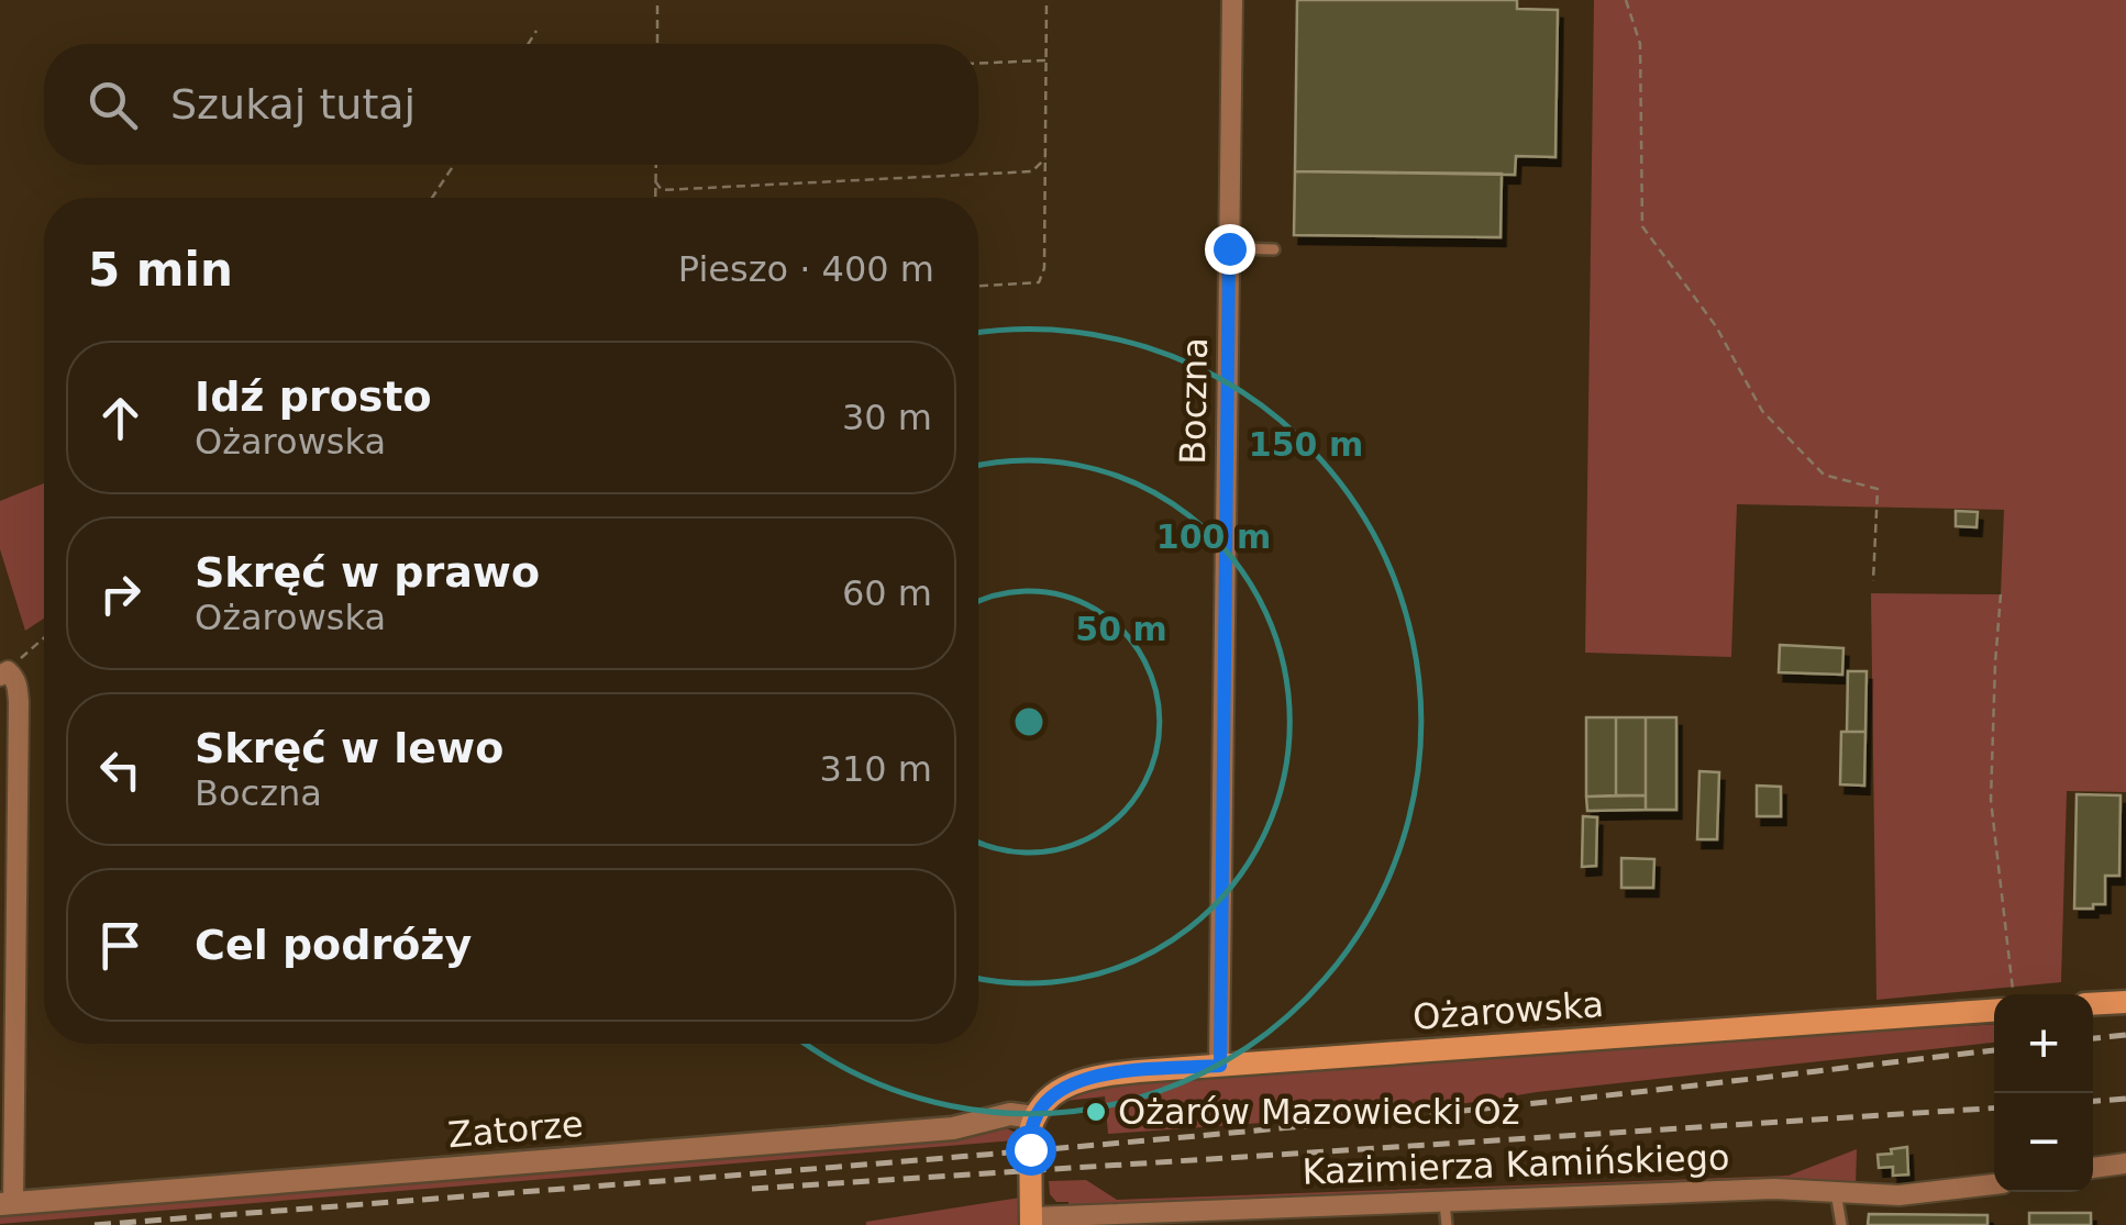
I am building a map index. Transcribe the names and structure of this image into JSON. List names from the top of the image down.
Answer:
{
  "streets": {
    "main road": ["Ożarowska"],
    "street": ["Boczna", "Zatorze", "Kazimierza Kamińskiego"]
  },
  "crossings": [
    ["Boczna", "Ożarowska"],
    ["Ożarowska", "Zatorze"]
  ],
  "places": ["Ożarów Mazowiecki Oż"],
  "page": {
    "search": "Szukaj tutaj",
    "heading": ["5 min", "Pieszo · 400 m"],
    "list": [
      ["Idź prosto", "Ożarowska", "30 m"],
      ["Skręć w prawo", "Ożarowska", "60 m"],
      ["Skręć w lewo", "Boczna", "310 m"],
      "Cel podróży"
    ],
    "map_buttons": ["+", "−"]
  },
  "rings": ["150 m", "100 m", "50 m"]
}
